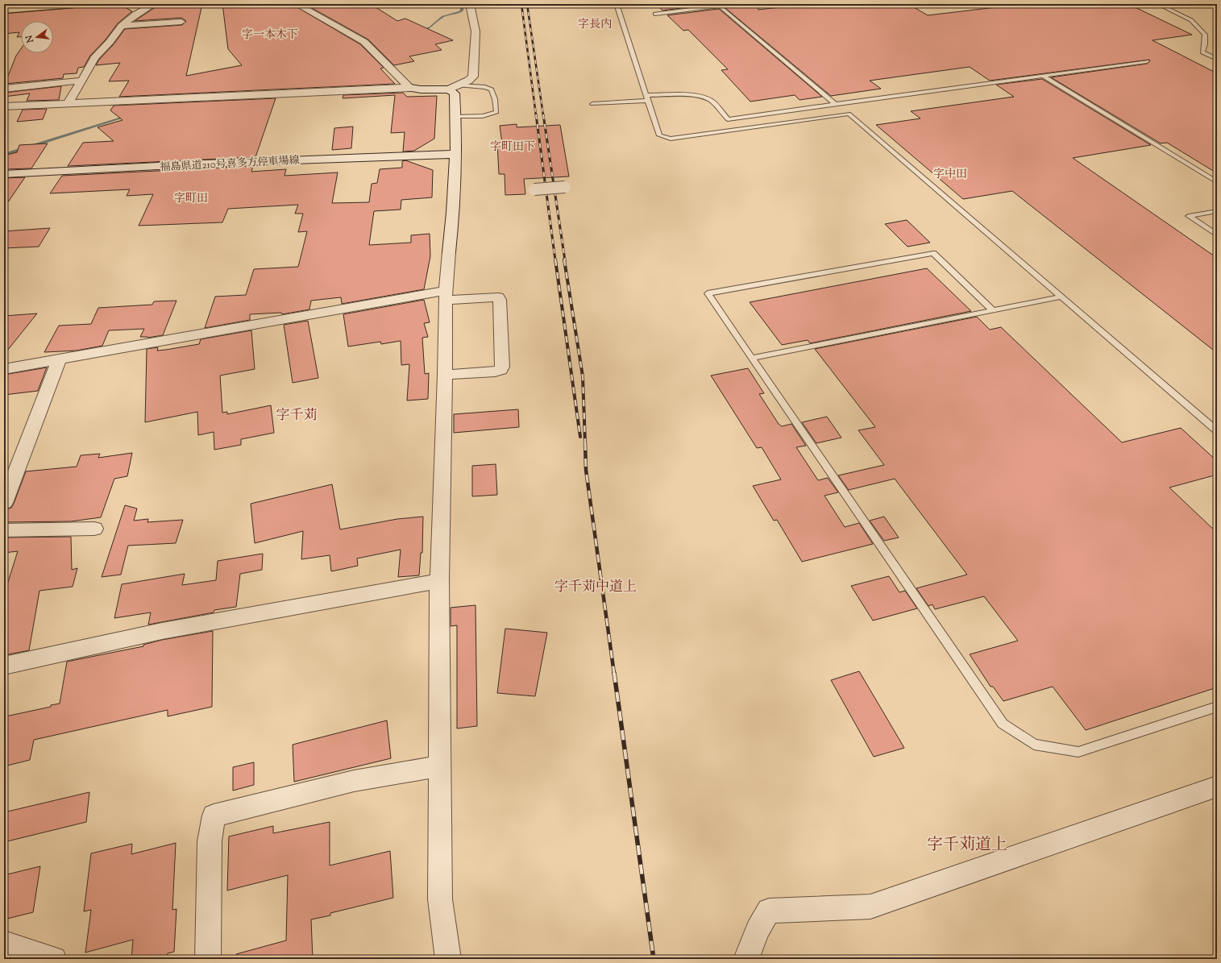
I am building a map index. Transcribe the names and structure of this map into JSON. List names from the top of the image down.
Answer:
{
  "streets": {
    "main road": ["福島県道210号喜多方停車場線"]
  },
  "districts": [
    "字長内",
    "字一本木下",
    "字町田下",
    "字中田",
    "字町田",
    "字千苅",
    "字千苅中道上",
    "字千苅道上"
  ],
  "north": "left"
}
